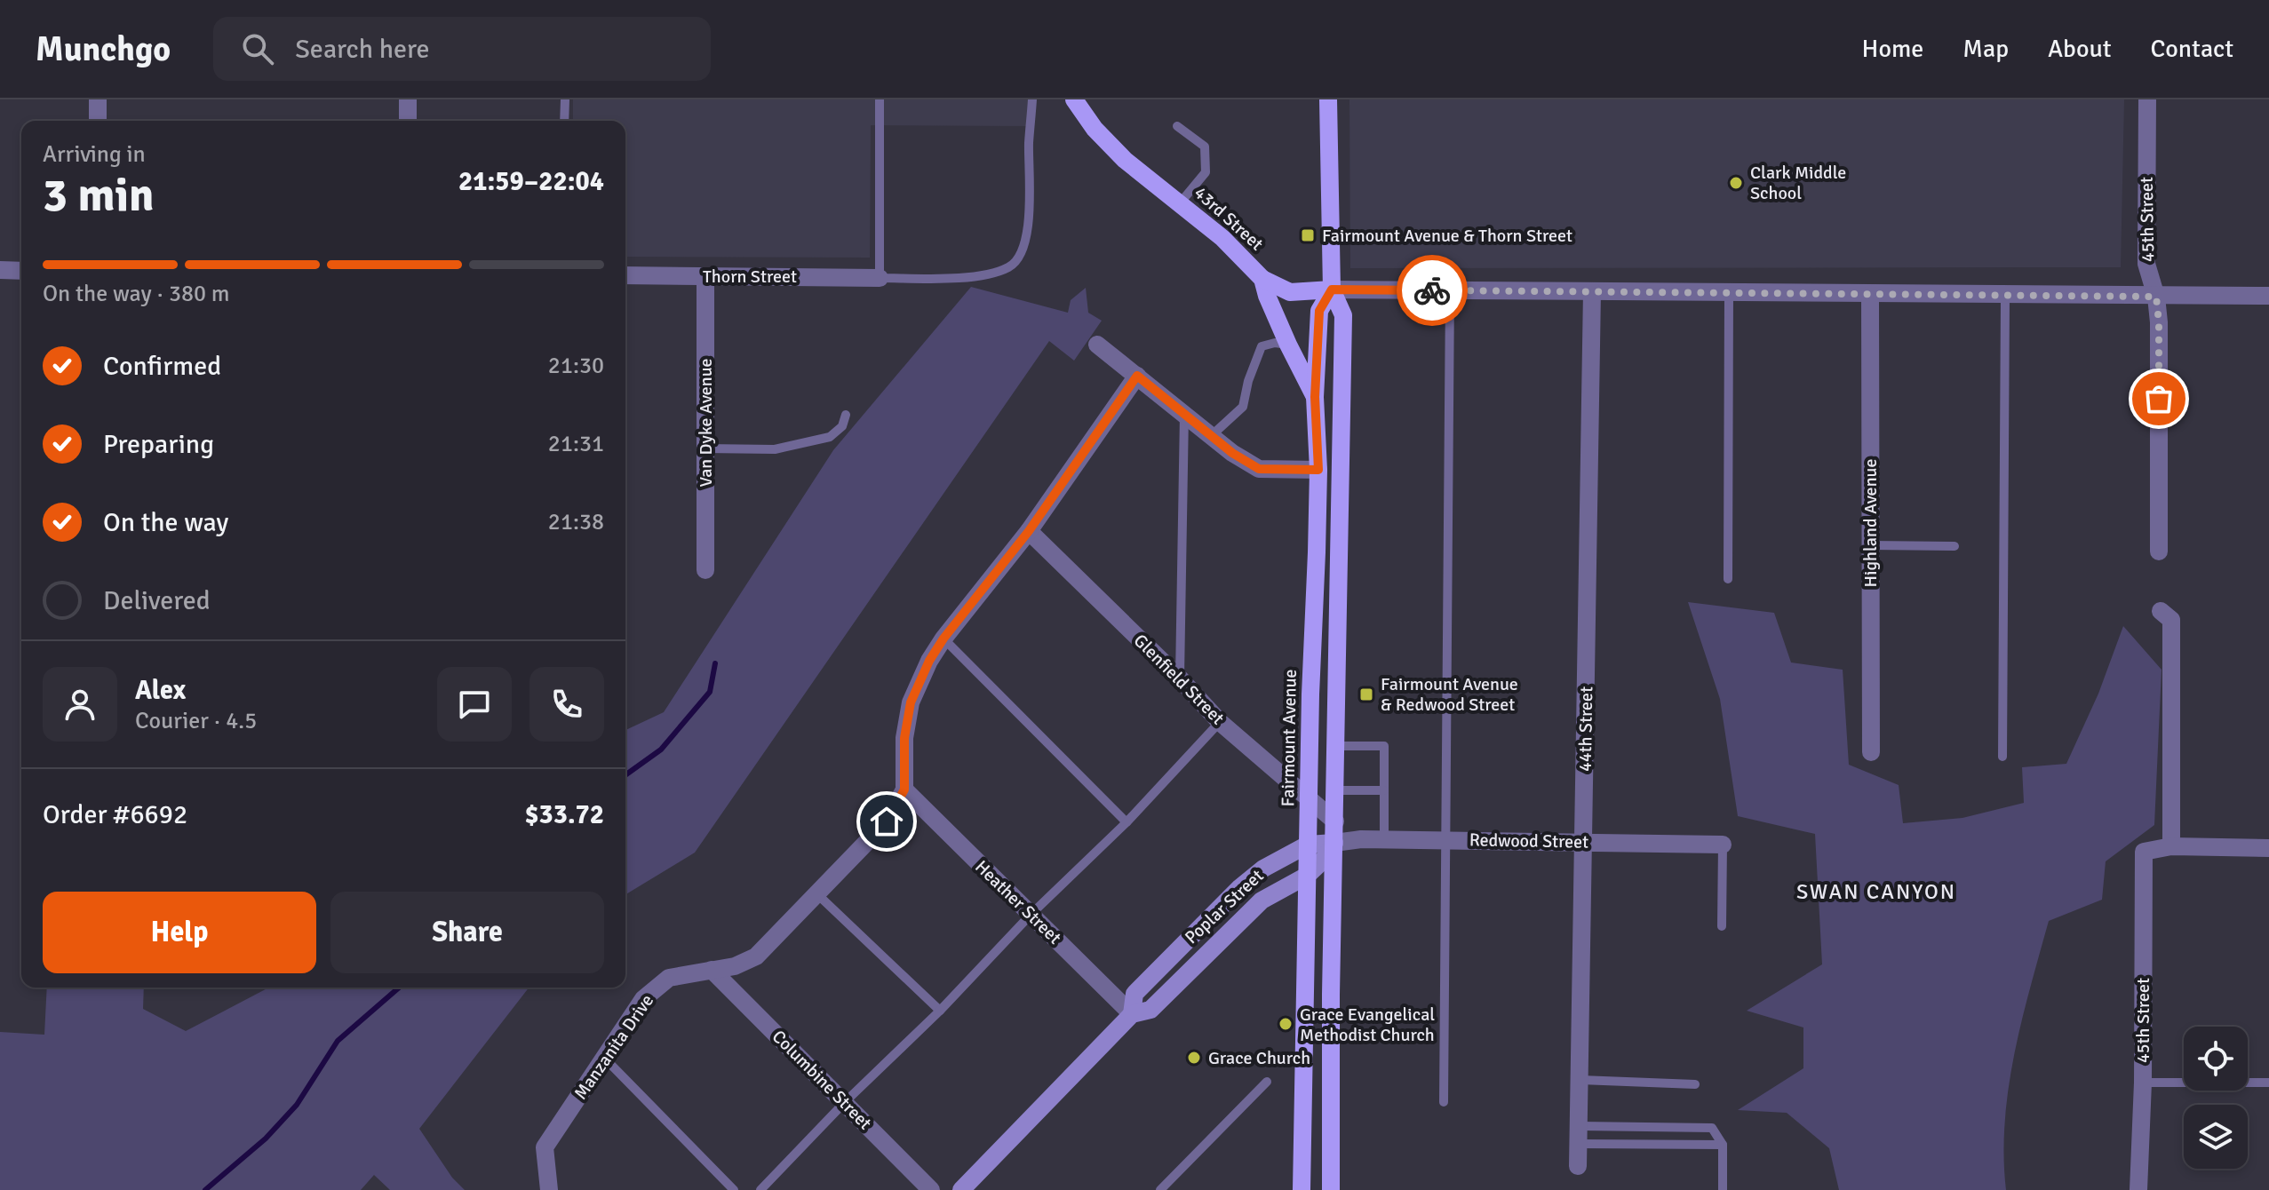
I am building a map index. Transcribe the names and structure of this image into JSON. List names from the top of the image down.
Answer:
{
  "streets": {
    "main road": ["43rd Street", "Fairmount Avenue"],
    "street": [
      "45th Street",
      "Thorn Street",
      "Van Dyke Avenue",
      "Highland Avenue",
      "Glenfield Street",
      "44th Street",
      "Redwood Street",
      "Heather Street",
      "Poplar Street",
      "Manzanita Drive",
      "Columbine Street"
    ]
  },
  "crossings": [
    ["43rd Street", "Fairmount Avenue"],
    ["Thorn Street", "Van Dyke Avenue"],
    ["Glenfield Street", "Fairmount Avenue"],
    ["Glenfield Street", "Manzanita Drive"],
    ["44th Street", "Redwood Street"],
    ["Fairmount Avenue", "Redwood Street"],
    ["Fairmount Avenue", "Poplar Street"],
    ["Redwood Street", "Poplar Street"],
    ["Heather Street", "Poplar Street"],
    ["Heather Street", "Manzanita Drive"],
    ["Manzanita Drive", "Columbine Street"]
  ],
  "districts": ["SWAN CANYON"],
  "places": {
    "other": ["Clark Middle School", "Grace Evangelical Methodist Church", "Grace Church"],
    "transit": ["Fairmount Avenue & Thorn Street", "Fairmount Avenue & Redwood Street"]
  },
  "page": {
    "header": "Munchgo",
    "search": "Search here",
    "nav": [
      "Home",
      "Map",
      "About",
      "Contact"
    ],
    "heading": ["3 min", "Arriving in", "21:59–22:04"],
    "panel": [
      "Alex",
      "Courier · 4.5",
      "Order #6692",
      "$33.72"
    ],
    "bar": "On the way · 380 m",
    "list": [
      ["Confirmed", "21:30"],
      ["Preparing", "21:31"],
      ["On the way", "21:38"],
      "Delivered"
    ],
    "buttons": ["Help", "Share"]
  }
}
